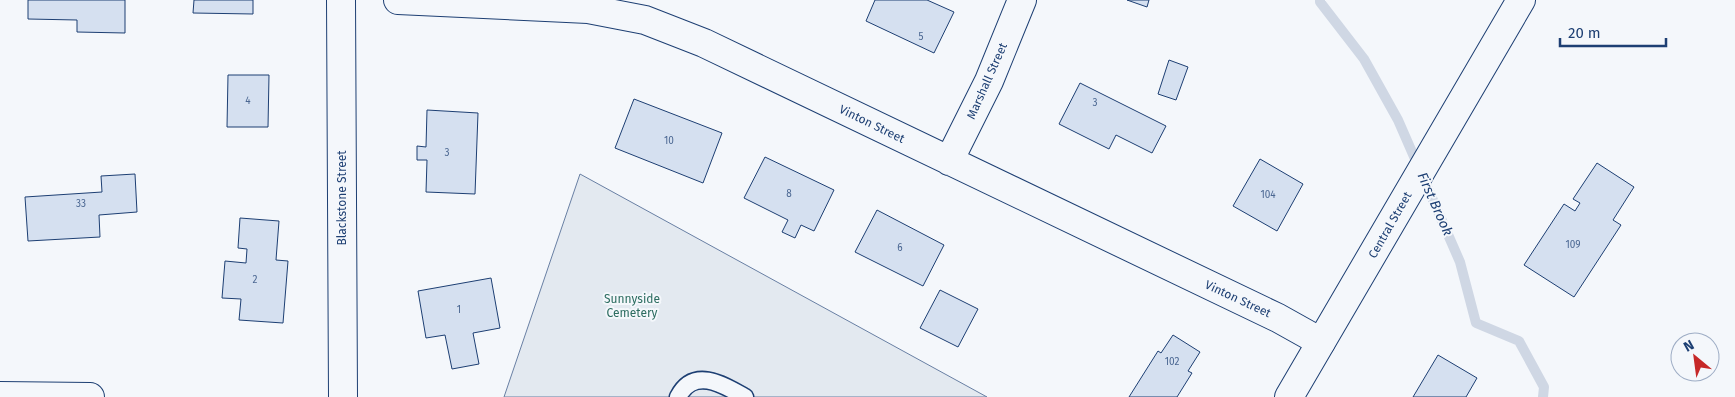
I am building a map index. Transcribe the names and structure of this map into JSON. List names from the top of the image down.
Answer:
{
  "streets": {
    "street": [
      "Marshall Street",
      "Vinton Street",
      "Blackstone Street",
      "Central Street"
    ]
  },
  "crossings": [
    ["Marshall Street", "Vinton Street"],
    ["Vinton Street", "Central Street"]
  ],
  "water": ["First Brook"],
  "parks": ["Sunnyside Cemetery"],
  "house_numbers": [
    "5",
    "4",
    "3",
    "10",
    "3",
    "8",
    "104",
    "33",
    "109",
    "6",
    "2",
    "1",
    "102"
  ],
  "scale_bar": "20 m",
  "north": "top left"
}
